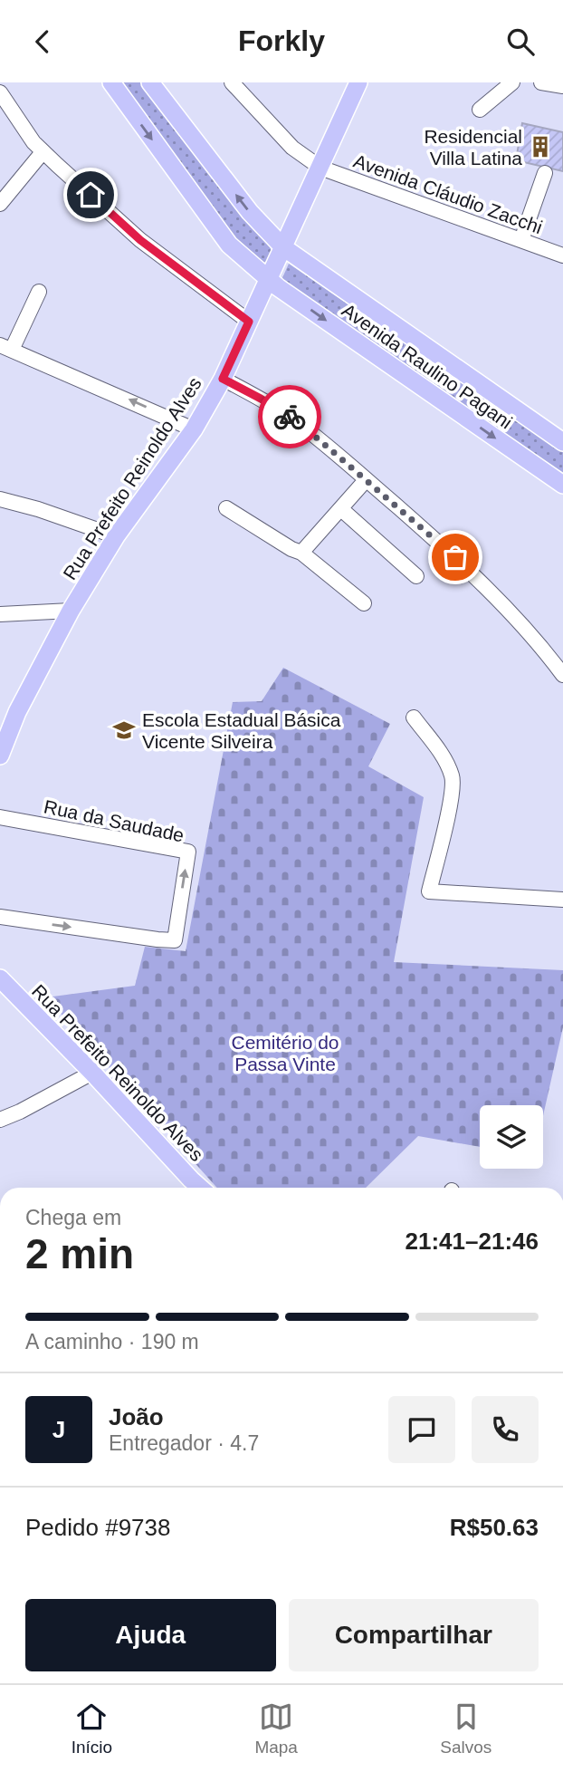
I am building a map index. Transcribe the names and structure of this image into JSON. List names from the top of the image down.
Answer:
{
  "streets": {
    "main road": ["Avenida Raulino Pagani", "Rua Prefeito Reinoldo Alves"],
    "street": ["Avenida Cláudio Zacchi", "Rua da Saudade"]
  },
  "crossings": [
    ["Avenida Cláudio Zacchi", "Rua Prefeito Reinoldo Alves"],
    ["Avenida Raulino Pagani", "Rua Prefeito Reinoldo Alves"]
  ],
  "parks": ["Cemitério do Passa Vinte"],
  "places": {
    "building": ["Residencial Villa Latina"],
    "school or university": ["Escola Estadual Básica Vicente Silveira"]
  },
  "page": {
    "header": "Forkly",
    "heading": ["2 min", "Chega em", "21:41–21:46"],
    "panel": [
      "João",
      "Entregador · 4.7",
      "Pedido #9738",
      "R$50.63"
    ],
    "bar": "A caminho · 190 m",
    "round": "J",
    "buttons": ["Ajuda", "Compartilhar"],
    "tabs": ["Início", "Mapa", "Salvos"]
  }
}
